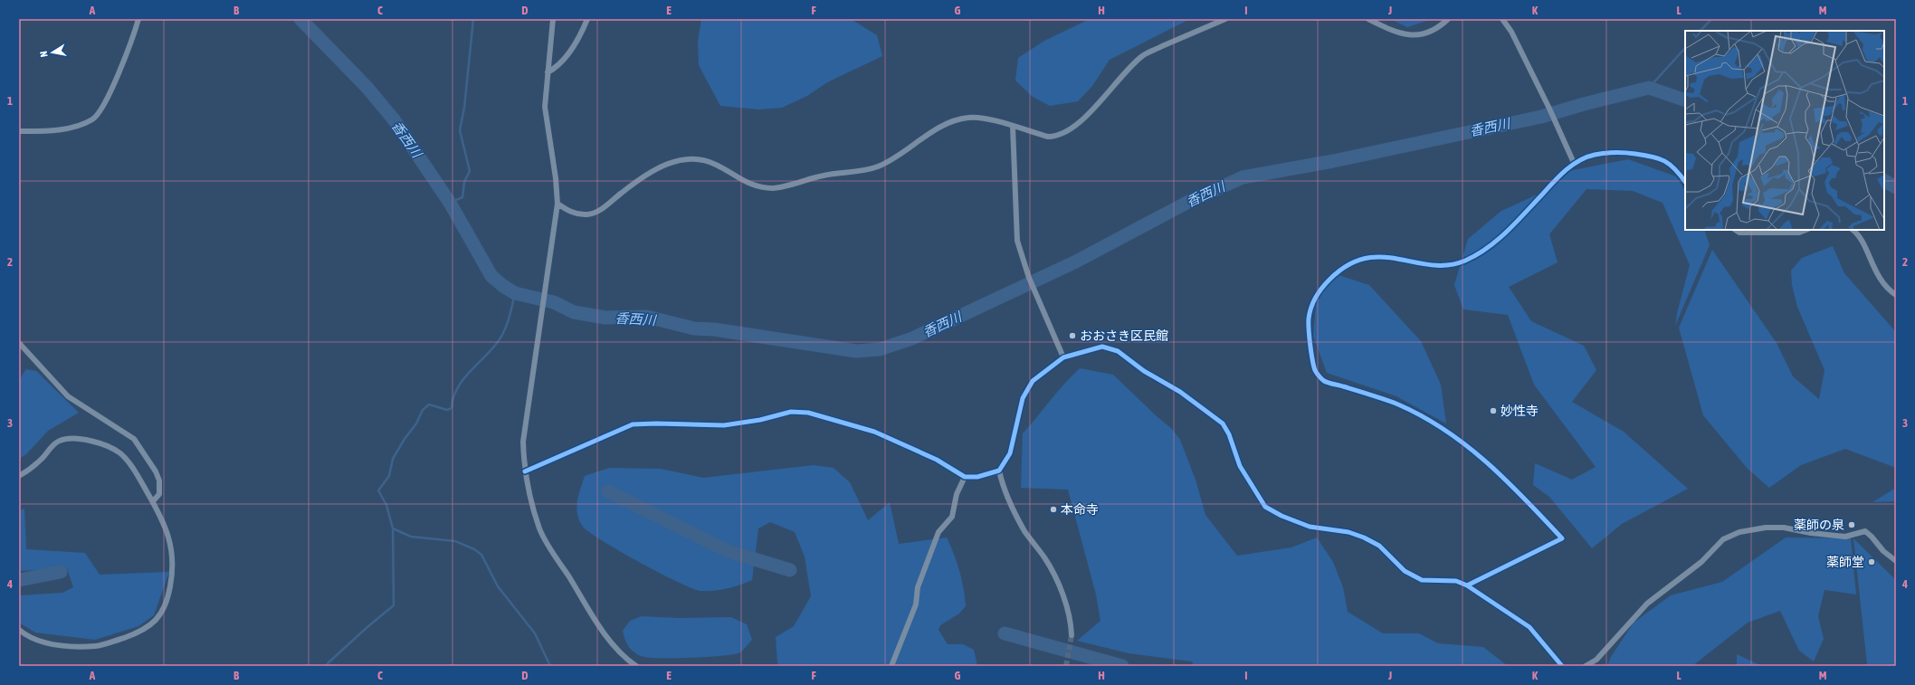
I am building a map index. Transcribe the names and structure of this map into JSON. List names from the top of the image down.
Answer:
{
  "water": ["香西川"],
  "places": [
    "おおさき区民館",
    "妙性寺",
    "本命寺",
    "薬師の泉",
    "薬師堂"
  ],
  "north": "left",
  "grid": {
    "columns": [
      "A",
      "B",
      "C",
      "D",
      "E",
      "F",
      "G",
      "H",
      "I",
      "J",
      "K",
      "L",
      "M"
    ],
    "rows": [
      "1",
      "2",
      "3",
      "4"
    ]
  }
}
